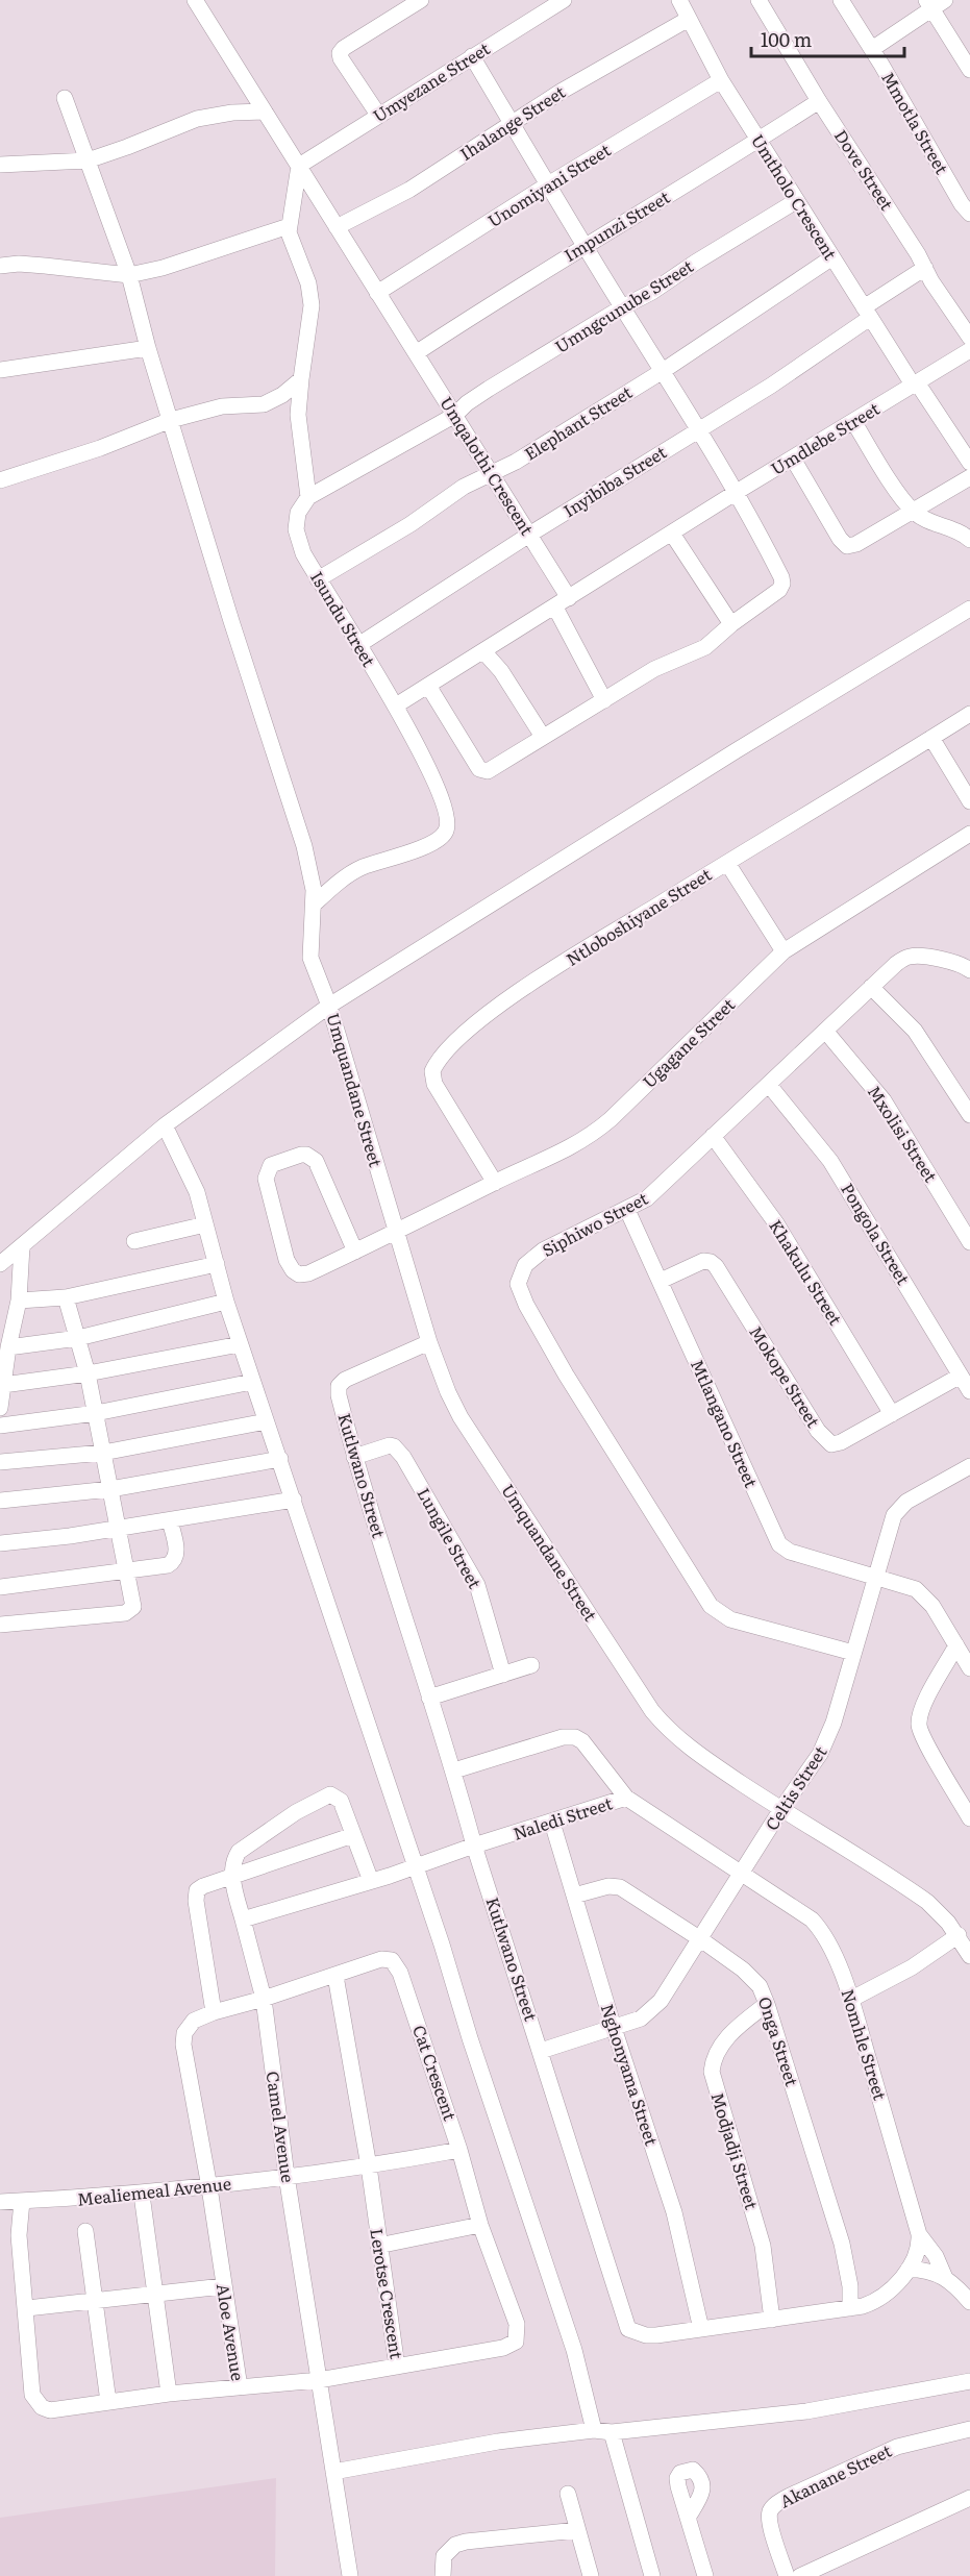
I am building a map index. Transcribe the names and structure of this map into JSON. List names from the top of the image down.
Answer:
{
  "streets": {
    "street": [
      "Umyezane Street",
      "Ihalange Street",
      "Mmotla Street",
      "Dove Street",
      "Unomiyani Street",
      "Umtholo Crescent",
      "Impunzi Street",
      "Umngcunube Street",
      "Elephant Street",
      "Umdlebe Street",
      "Umqalothi Crescent",
      "Inyibiba Street",
      "Isundu Street",
      "Ntloboshiyane Street",
      "Ugagane Street",
      "Umquandane Street",
      "Mxolisi Street",
      "Siphiwo Street",
      "Pongola Street",
      "Khakulu Street",
      "Mokope Street",
      "Mtlangano Street",
      "Kutlwano Street",
      "Lungile Street",
      "Celtis Street",
      "Naledi Street",
      "Onga Street",
      "Nomhle Street",
      "Cat Crescent",
      "Nghonyama Street",
      "Camel Avenue",
      "Modjadji Street",
      "Mealiemeal Avenue",
      "Lerotse Crescent",
      "Aloe Avenue",
      "Akanane Street"
    ]
  },
  "crossings": [
    ["Umyezane Street", "Umqalothi Crescent"],
    ["Ihalange Street", "Umtholo Crescent"],
    ["Ihalange Street", "Umqalothi Crescent"],
    ["Dove Street", "Impunzi Street"],
    ["Dove Street", "Inyibiba Street"],
    ["Unomiyani Street", "Umtholo Crescent"],
    ["Unomiyani Street", "Umqalothi Crescent"],
    ["Umtholo Crescent", "Impunzi Street"],
    ["Umtholo Crescent", "Umngcunube Street"],
    ["Umtholo Crescent", "Elephant Street"],
    ["Umtholo Crescent", "Umdlebe Street"],
    ["Umtholo Crescent", "Inyibiba Street"],
    ["Impunzi Street", "Umqalothi Crescent"],
    ["Umngcunube Street", "Umqalothi Crescent"],
    ["Elephant Street", "Umqalothi Crescent"],
    ["Elephant Street", "Isundu Street"],
    ["Umqalothi Crescent", "Inyibiba Street"],
    ["Inyibiba Street", "Isundu Street"],
    ["Isundu Street", "Umquandane Street"],
    ["Ntloboshiyane Street", "Ugagane Street"],
    ["Ugagane Street", "Umquandane Street"],
    ["Umquandane Street", "Kutlwano Street"],
    ["Umquandane Street", "Celtis Street"],
    ["Mxolisi Street", "Siphiwo Street"],
    ["Siphiwo Street", "Pongola Street"],
    ["Siphiwo Street", "Khakulu Street"],
    ["Siphiwo Street", "Mtlangano Street"],
    ["Siphiwo Street", "Celtis Street"],
    ["Pongola Street", "Mokope Street"],
    ["Khakulu Street", "Mokope Street"],
    ["Mokope Street", "Mtlangano Street"],
    ["Mtlangano Street", "Celtis Street"],
    ["Kutlwano Street", "Lungile Street"],
    ["Kutlwano Street", "Celtis Street"],
    ["Kutlwano Street", "Naledi Street"],
    ["Kutlwano Street", "Onga Street"],
    ["Kutlwano Street", "Nomhle Street"],
    ["Kutlwano Street", "Nghonyama Street"],
    ["Kutlwano Street", "Modjadji Street"],
    ["Celtis Street", "Naledi Street"],
    ["Celtis Street", "Onga Street"],
    ["Celtis Street", "Nomhle Street"],
    ["Celtis Street", "Nghonyama Street"],
    ["Naledi Street", "Nomhle Street"],
    ["Naledi Street", "Nghonyama Street"],
    ["Onga Street", "Nghonyama Street"],
    ["Onga Street", "Modjadji Street"],
    ["Cat Crescent", "Camel Avenue"],
    ["Cat Crescent", "Lerotse Crescent"],
    ["Cat Crescent", "Aloe Avenue"],
    ["Camel Avenue", "Mealiemeal Avenue"],
    ["Camel Avenue", "Aloe Avenue"],
    ["Mealiemeal Avenue", "Aloe Avenue"]
  ],
  "scale_bar": "100 m"
}
